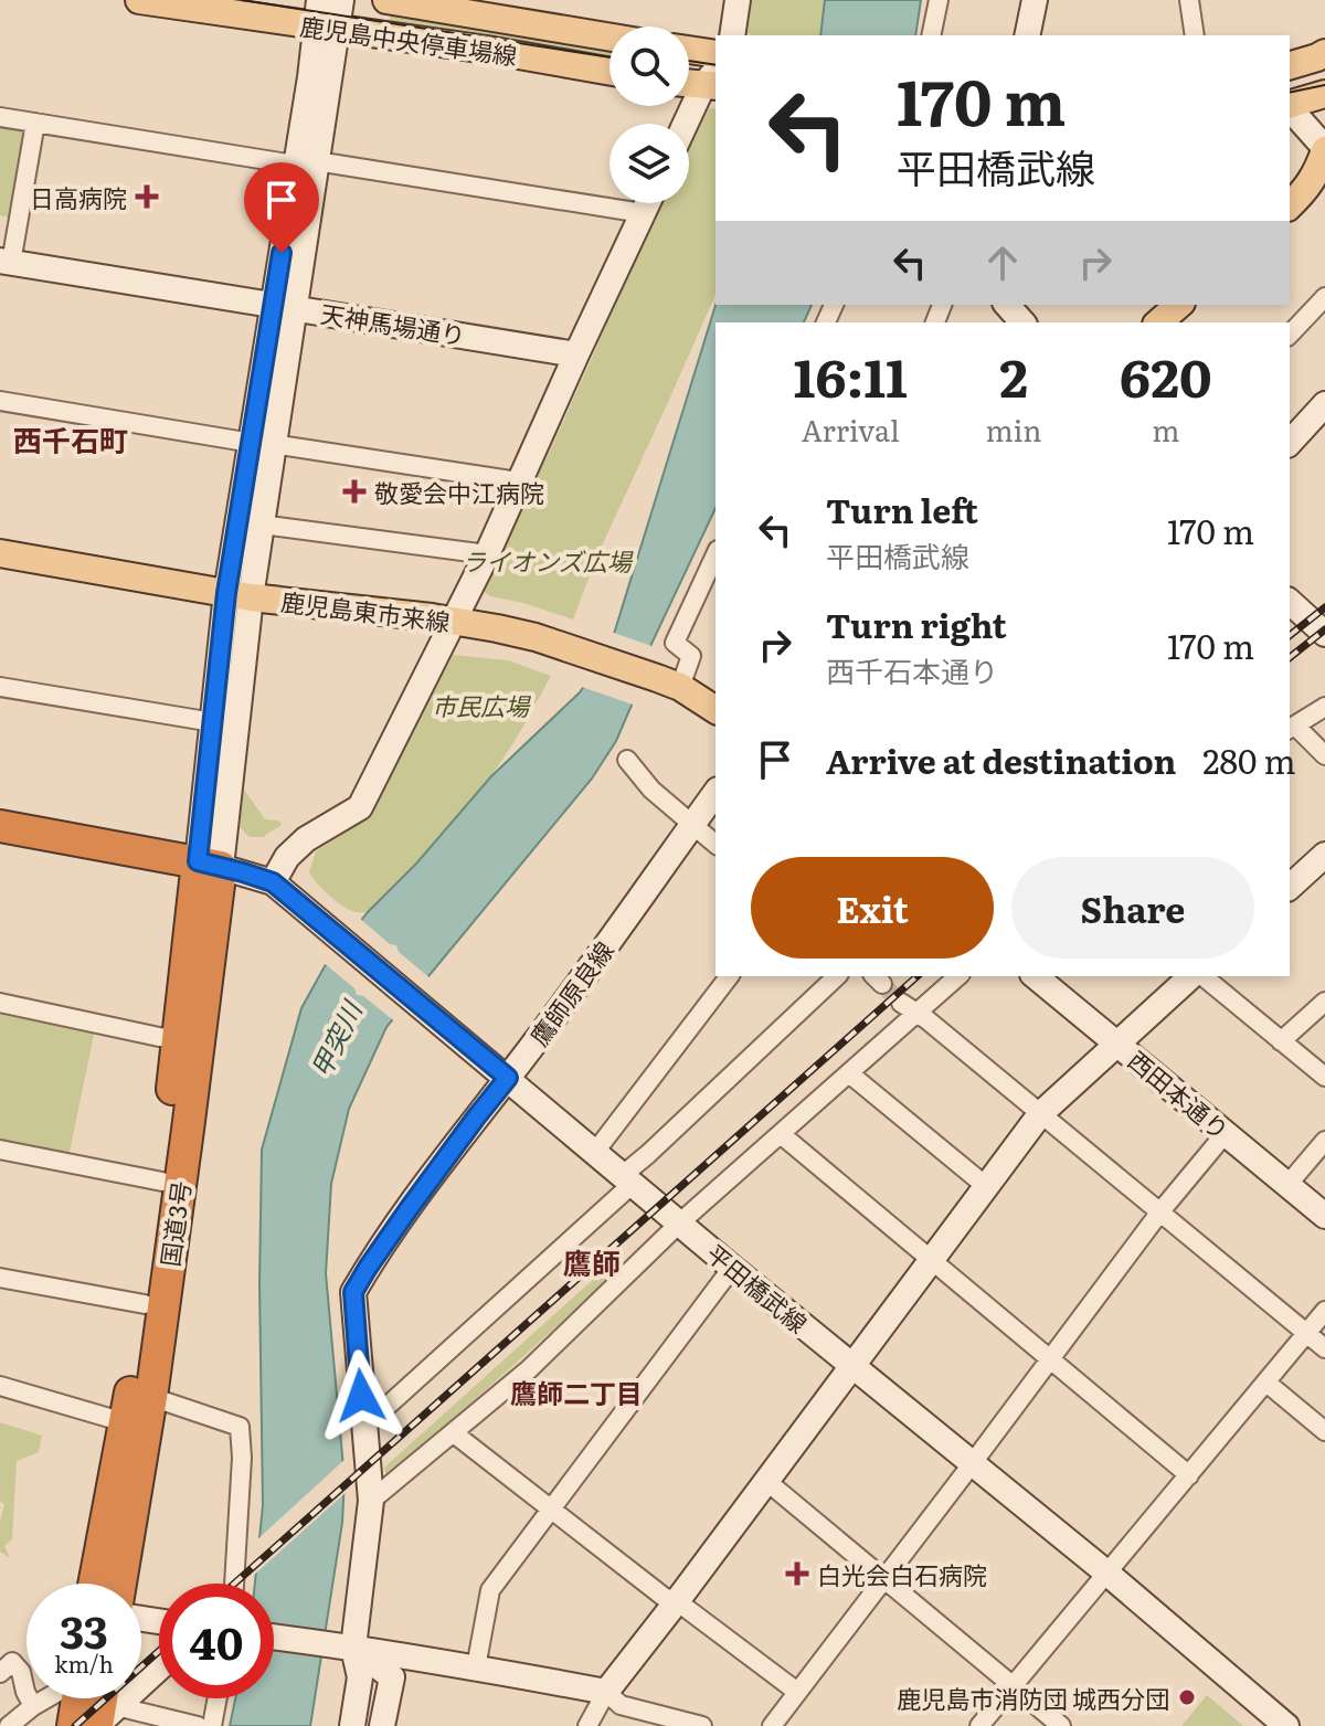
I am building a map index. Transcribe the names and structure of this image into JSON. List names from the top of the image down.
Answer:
{
  "streets": {
    "highway": ["国道3号"],
    "main road": ["鹿児島中央停車場線", "鹿児島東市来線"],
    "street": [
      "天神馬場通り",
      "鷹師原良線",
      "西田本通り",
      "平田橋武線"
    ]
  },
  "crossings": [
    ["鷹師原良線", "平田橋武線"],
    ["国道3号", "平田橋武線"]
  ],
  "districts": ["西千石町", "鷹師", "鷹師二丁目"],
  "water": ["甲突川"],
  "parks": ["ライオンズ広場", "市民広場"],
  "places": {
    "health": ["日高病院", "敬愛会中江病院", "白光会白石病院"],
    "other": ["鹿児島市消防団 城西分団"]
  },
  "page": {
    "turn": ["170 m", "平田橋武線"],
    "eta": [
      "16:11",
      "Arrival",
      "2",
      "min",
      "620",
      "m"
    ],
    "list": [
      {
        "name": "Turn left",
        "note": "平田橋武線",
        "value": "170 m"
      },
      {
        "name": "Turn right",
        "note": "西千石本通り",
        "value": "170 m"
      },
      {
        "name": "Arrive at destination",
        "value": "280 m"
      }
    ],
    "buttons": ["Exit", "Share"],
    "speed": "33 km/h",
    "limit": "40"
  }
}
